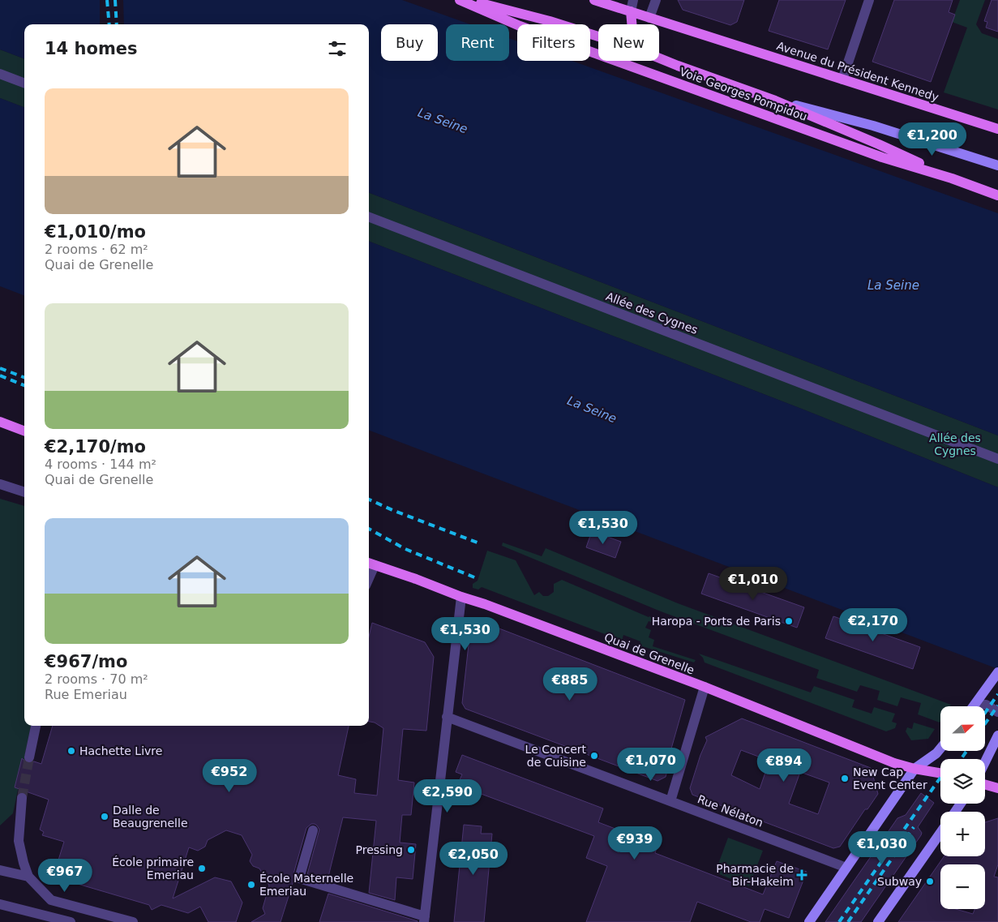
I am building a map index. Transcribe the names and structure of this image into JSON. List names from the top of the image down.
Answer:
{
  "streets": {
    "main road": ["Avenue du Président Kennedy", "Voie Georges Pompidou", "Quai de Grenelle"],
    "street": ["Allée des Cygnes", "Rue Nélaton"]
  },
  "water": ["La Seine"],
  "parks": ["Allée des Cygnes"],
  "places": {
    "other": [
      "Haropa - Ports de Paris",
      "Hachette Livre",
      "Le Concert de Cuisine",
      "New Cap Event Center",
      "Dalle de Beaugrenelle",
      "Pressing",
      "École primaire Emeriau",
      "Subway",
      "École Maternelle Emeriau"
    ],
    "health": ["Pharmacie de Bir-Hakeim"]
  },
  "north": "right",
  "page": {
    "chip": [
      "Buy",
      "Rent",
      "Filters",
      "New"
    ],
    "heading": "14 homes",
    "list": [
      {
        "name": "€1,010/mo",
        "note": "2 rooms · 62 m² · Quai de Grenelle"
      },
      {
        "name": "€2,170/mo",
        "note": "4 rooms · 144 m² · Quai de Grenelle"
      },
      {
        "name": "€967/mo",
        "note": "2 rooms · 70 m² · Rue Emeriau"
      }
    ],
    "price": [
      "€1,200",
      "€1,530",
      "€1,010",
      "€2,170",
      "€1,530",
      "€885",
      "€1,070",
      "€894",
      "€952",
      "€2,590",
      "€939",
      "€1,030",
      "€2,050",
      "€967"
    ],
    "map_buttons": ["+", "−"]
  }
}
